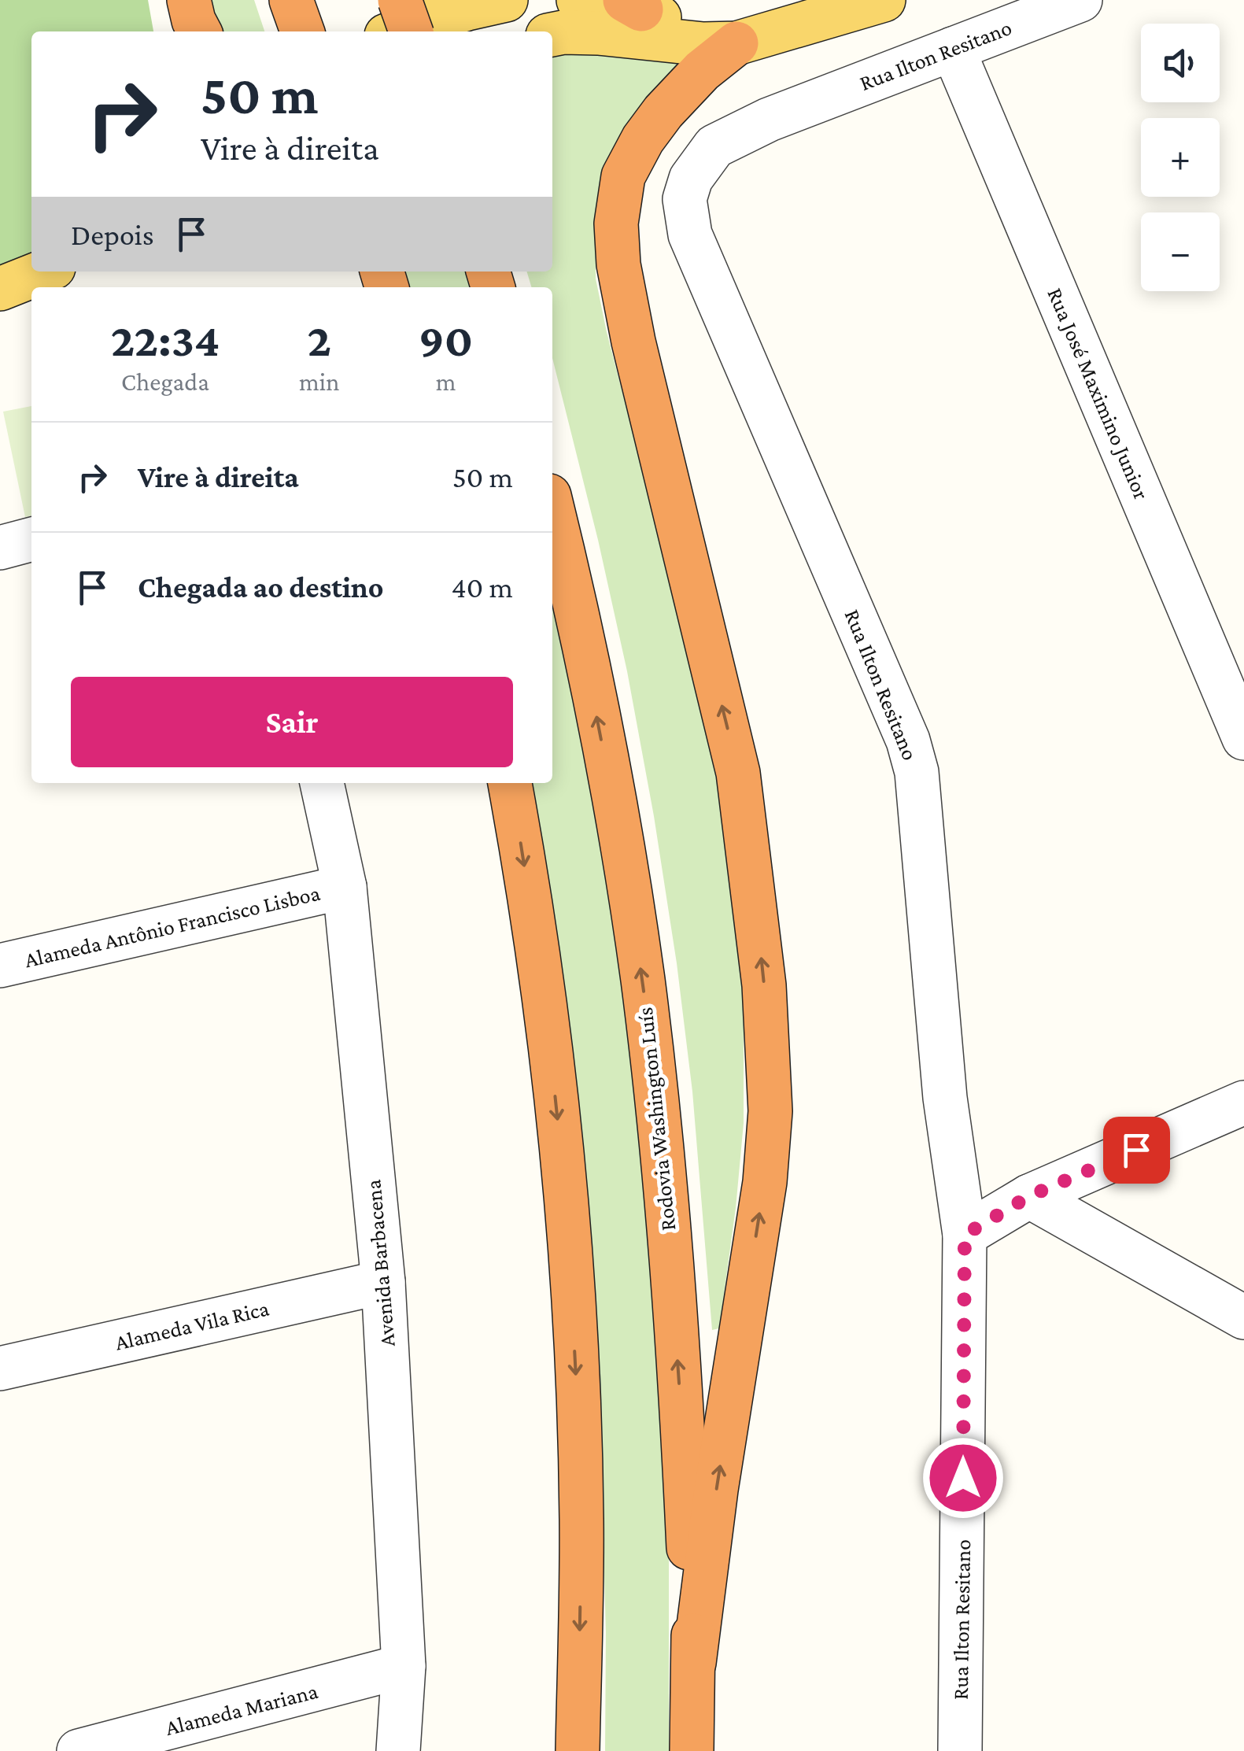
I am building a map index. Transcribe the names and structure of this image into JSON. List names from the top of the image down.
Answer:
{
  "streets": {
    "highway": ["Rodovia Washington Luís"],
    "street": [
      "Rua Ilton Resitano",
      "Rua José Maximino Junior",
      "Alameda Antônio Francisco Lisboa",
      "Avenida Barbacena",
      "Alameda Vila Rica",
      "Alameda Mariana"
    ]
  },
  "crossings": [
    ["Rua Ilton Resitano", "Rua José Maximino Junior"],
    ["Alameda Antônio Francisco Lisboa", "Avenida Barbacena"],
    ["Avenida Barbacena", "Alameda Vila Rica"],
    ["Avenida Barbacena", "Alameda Mariana"]
  ],
  "page": {
    "map_buttons": ["+", "−"],
    "turn": ["50 m", "Vire à direita"],
    "then": "Depois",
    "eta": [
      "22:34",
      "Chegada",
      "2",
      "min",
      "90",
      "m"
    ],
    "list": [
      {
        "name": "Vire à direita",
        "value": "50 m"
      },
      {
        "name": "Chegada ao destino",
        "value": "40 m"
      }
    ],
    "buttons": "Sair"
  }
}
